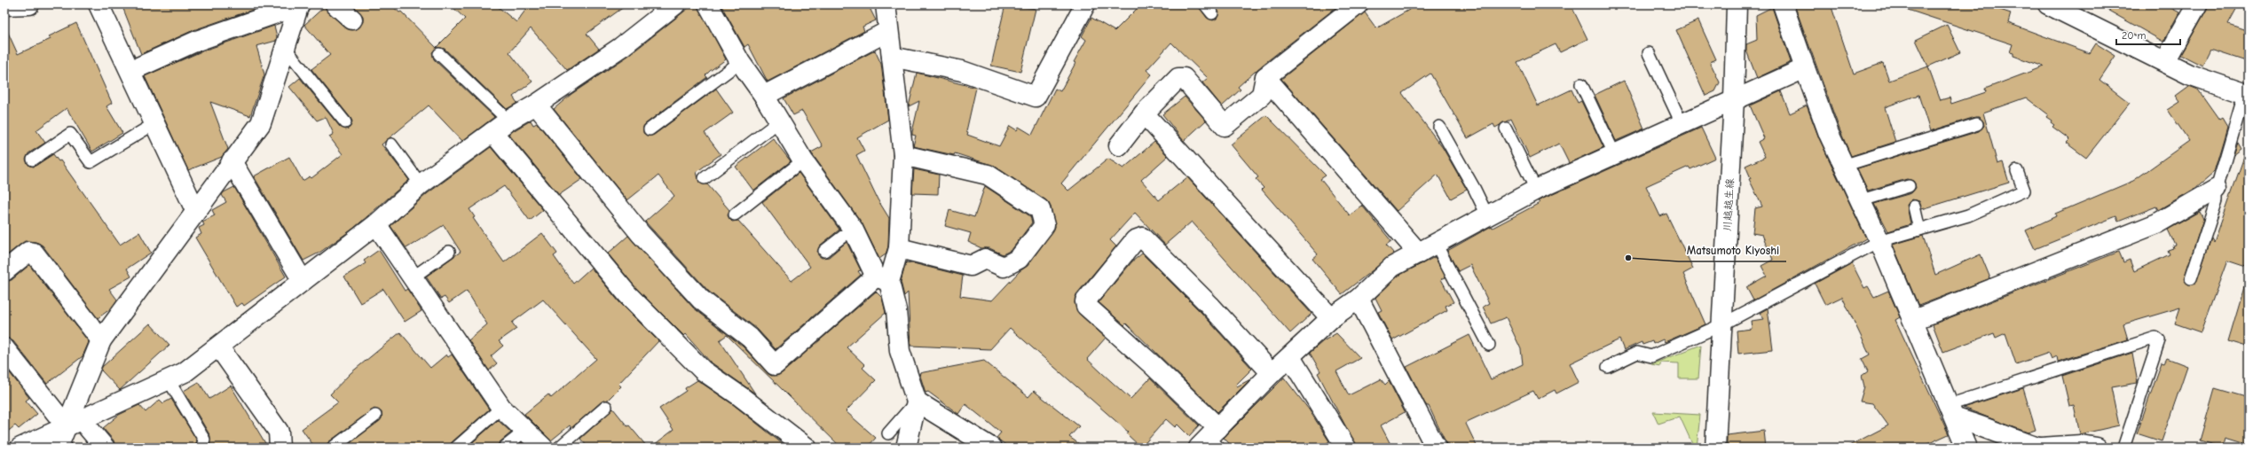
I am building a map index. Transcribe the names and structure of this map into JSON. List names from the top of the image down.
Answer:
{
  "streets": {
    "street": ["川越越生線"]
  },
  "places": ["Matsumoto Kiyoshi"],
  "scale_bar": "20 m"
}
